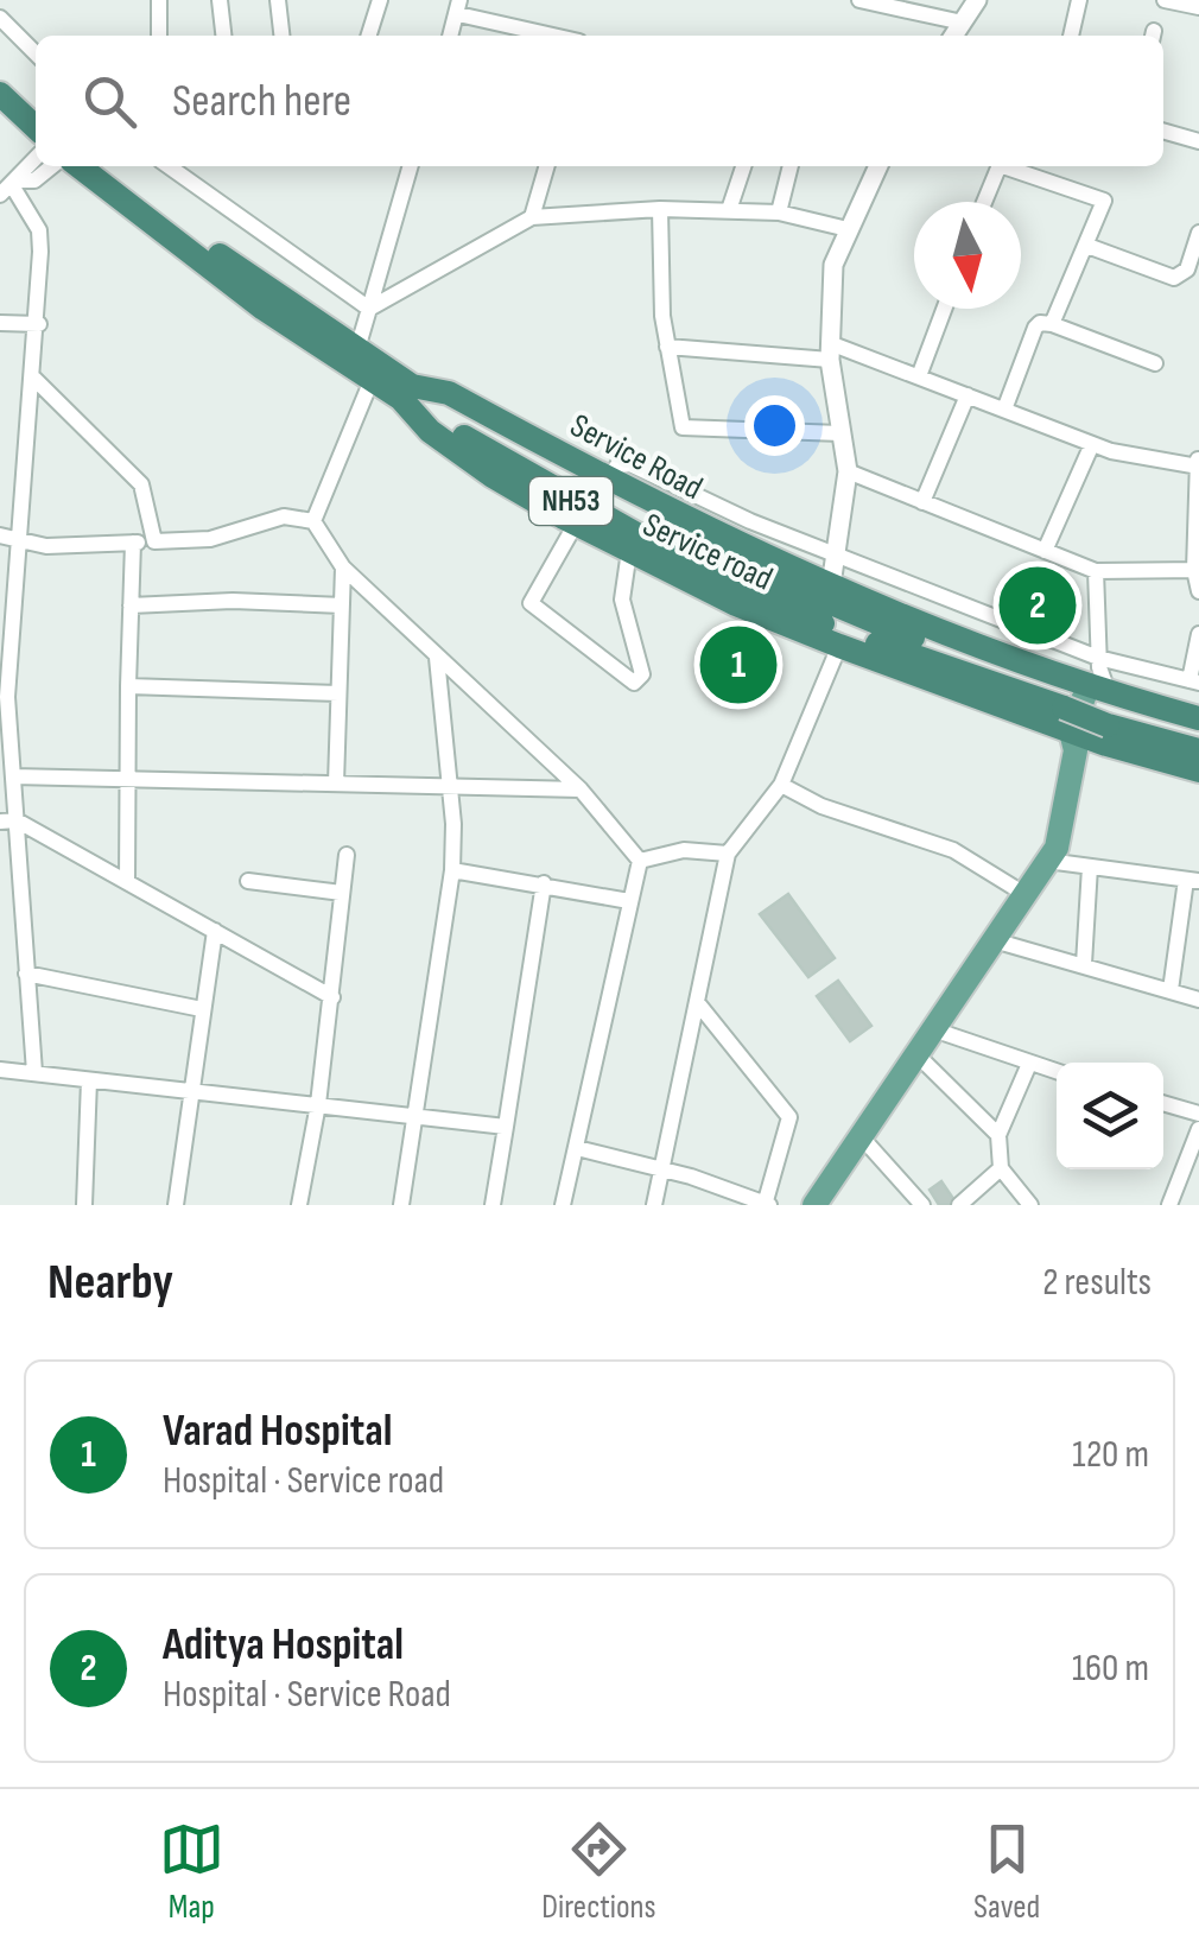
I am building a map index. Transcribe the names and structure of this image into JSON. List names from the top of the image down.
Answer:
{
  "streets": {
    "highway": ["Service Road", "NH53", "Service road"]
  },
  "crossings": [
    ["Service Road", "NH53"],
    ["Service Road", "Service road"],
    ["NH53", "Service road"]
  ],
  "north": "bottom",
  "page": {
    "search": "Search here",
    "pins": ["2", "1"],
    "heading": ["Nearby", "2 results"],
    "list": [
      {
        "mark": "1",
        "name": "Varad Hospital",
        "note": "Hospital · Service road",
        "value": "120 m"
      },
      {
        "mark": "2",
        "name": "Aditya Hospital",
        "note": "Hospital · Service Road",
        "value": "160 m"
      }
    ],
    "nav": ["Map", "Directions", "Saved"]
  }
}
